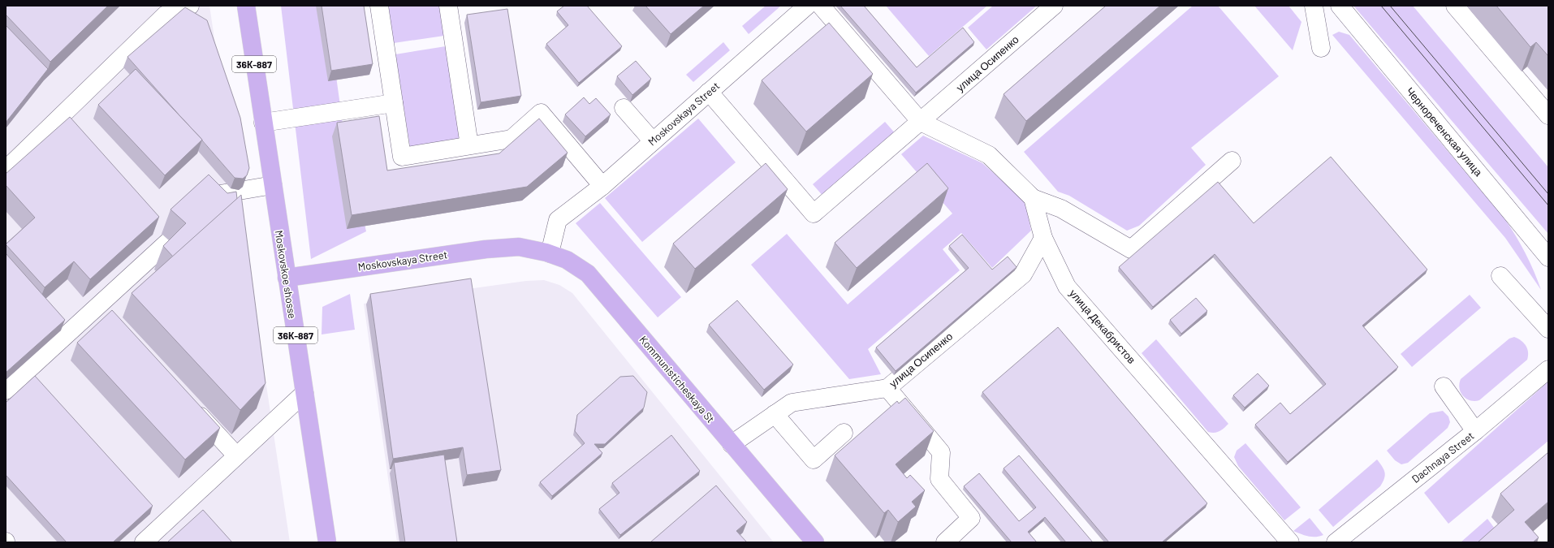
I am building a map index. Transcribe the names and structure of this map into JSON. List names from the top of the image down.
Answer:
{
  "streets": {
    "main road": [
      "36К-887",
      "Moskovskaya Street",
      "Moskovskoe shosse",
      "Kommunisticheskaya St"
    ],
    "street": [
      "улица Осипенко",
      "Чернореченская улица",
      "улица Декабристов",
      "Dachnaya Street"
    ]
  },
  "crossings": [
    ["улица Осипенко", "Moskovskaya Street"],
    ["улица Осипенко", "улица Декабристов"],
    ["улица Осипенко", "Kommunisticheskaya St"],
    ["Moskovskaya Street", "Moskovskoe shosse"],
    ["Moskovskaya Street", "Kommunisticheskaya St"]
  ]
}
